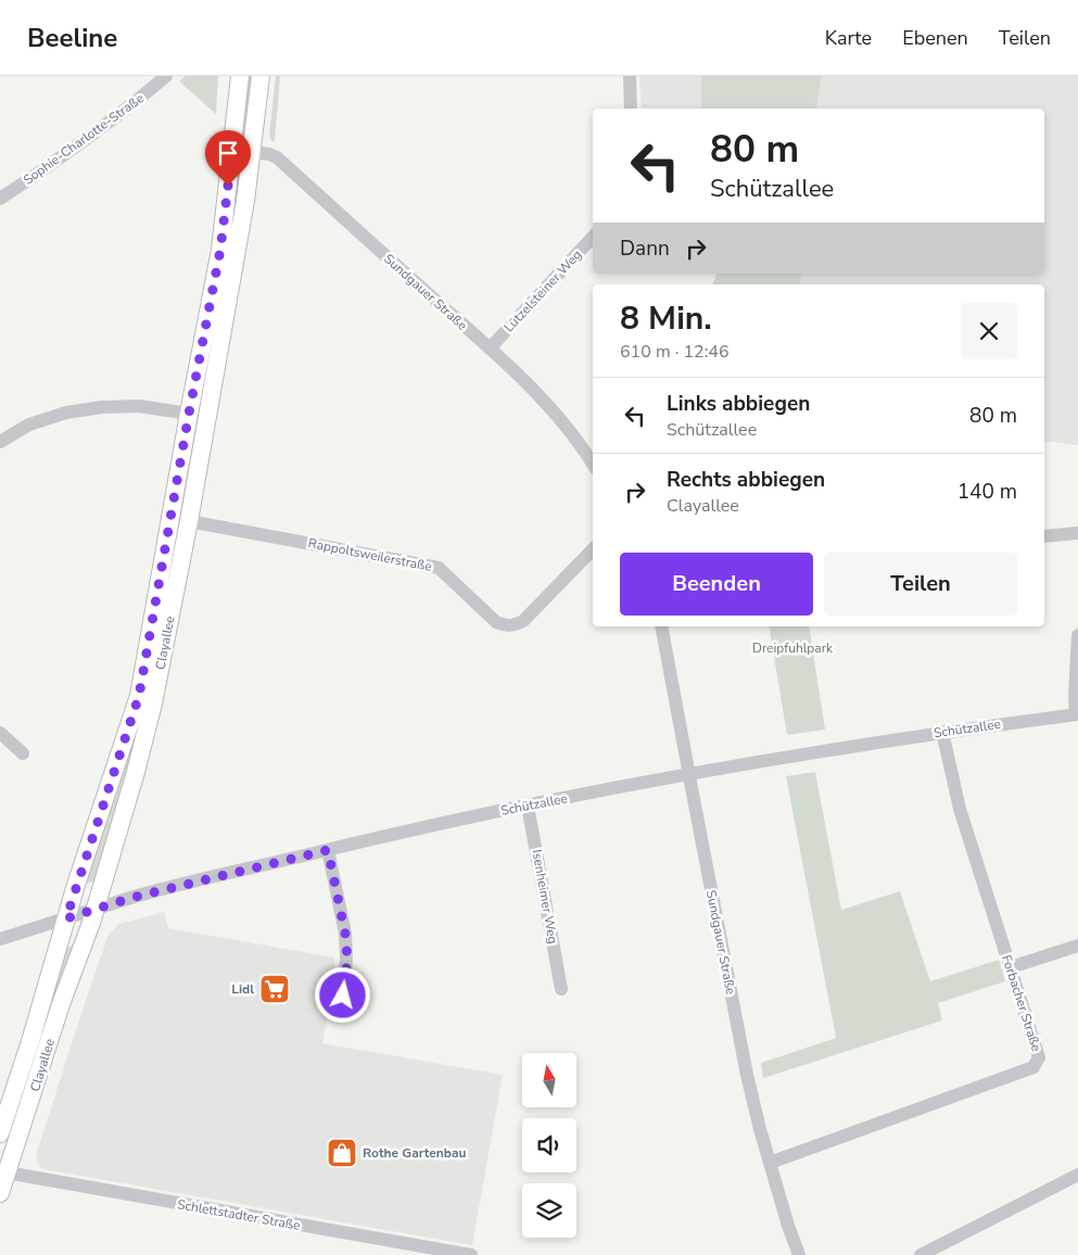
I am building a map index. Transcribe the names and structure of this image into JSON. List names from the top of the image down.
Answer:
{
  "streets": {
    "main road": ["Clayallee"],
    "street": [
      "Sophie-Charlotte-Straße",
      "Lützelsteiner Weg",
      "Sundgauer Straße",
      "Rappoltsweilerstraße",
      "Schützallee",
      "Isenheimer Weg",
      "Forbacher Straße",
      "Schlettstadter Straße"
    ]
  },
  "crossings": [
    ["Lützelsteiner Weg", "Sundgauer Straße"],
    ["Sundgauer Straße", "Clayallee"],
    ["Sundgauer Straße", "Schützallee"],
    ["Sundgauer Straße", "Forbacher Straße"],
    ["Rappoltsweilerstraße", "Clayallee"],
    ["Clayallee", "Schützallee"],
    ["Clayallee", "Schlettstadter Straße"],
    ["Schützallee", "Isenheimer Weg"],
    ["Schützallee", "Forbacher Straße"]
  ],
  "parks": ["Dreipfuhlpark"],
  "places": {
    "supermarket": ["Lidl"],
    "shop": ["Rothe Gartenbau"]
  },
  "north": "top",
  "page": {
    "header": "Beeline",
    "nav": ["Karte", "Ebenen", "Teilen"],
    "turn": ["80 m", "Schützallee"],
    "then": "Dann",
    "heading": ["8 Min.", "610 m · 12:46"],
    "list": [
      {
        "name": "Links abbiegen",
        "note": "Schützallee",
        "value": "80 m"
      },
      {
        "name": "Rechts abbiegen",
        "note": "Clayallee",
        "value": "140 m"
      }
    ],
    "buttons": ["Beenden", "Teilen"]
  }
}
